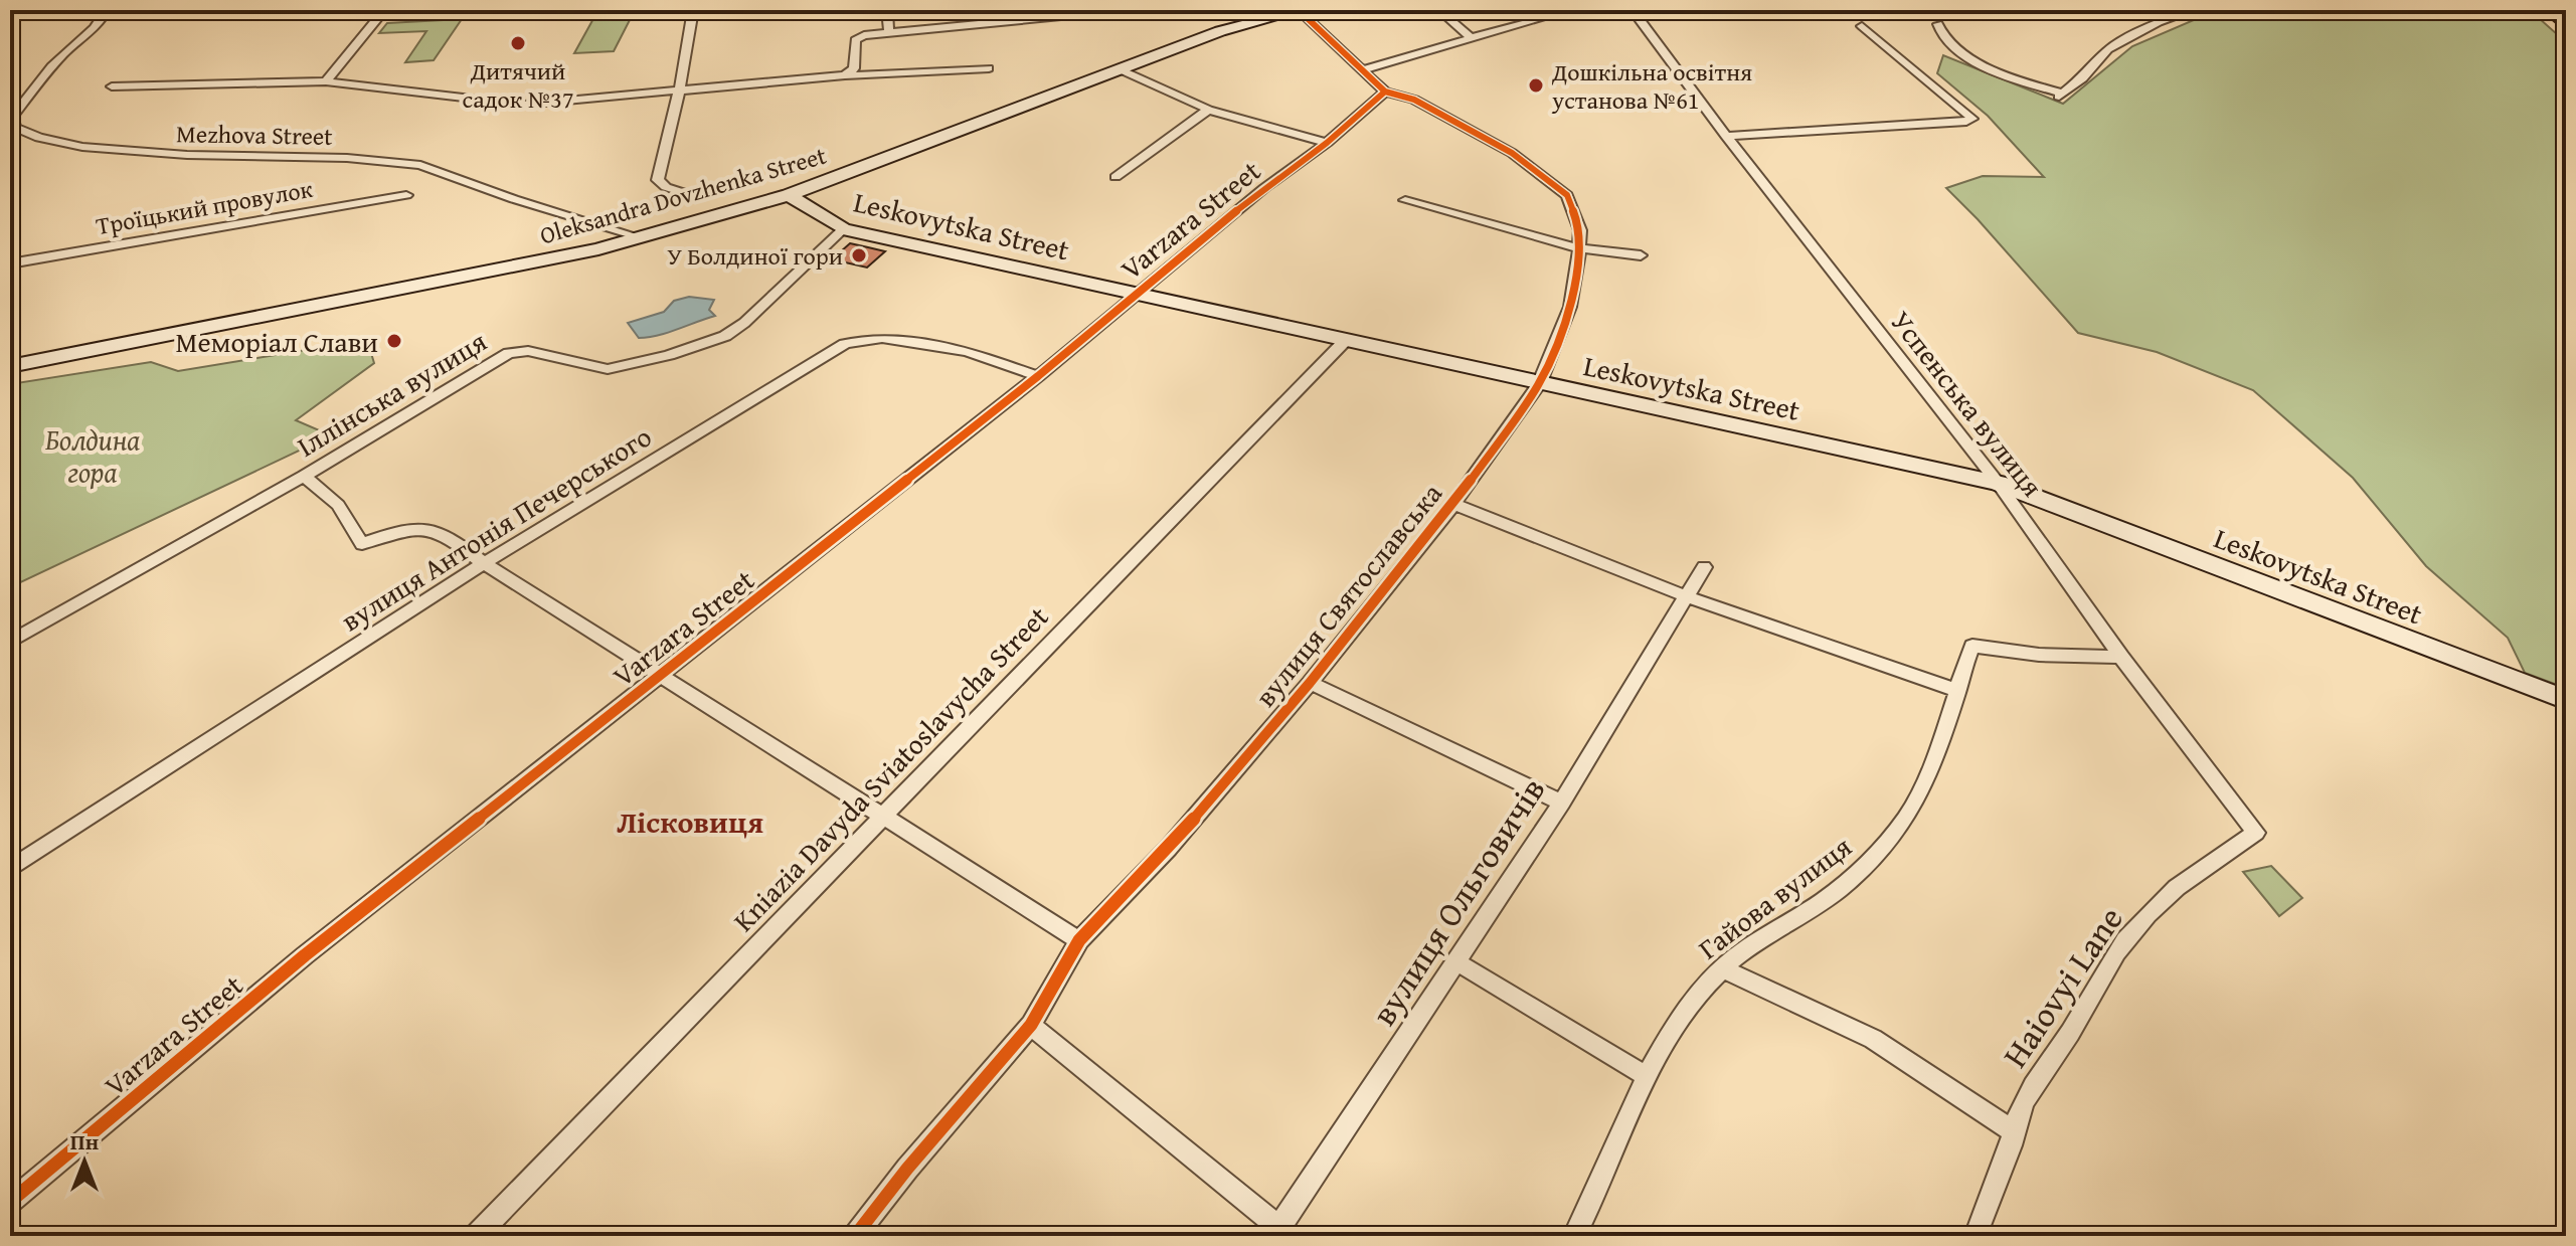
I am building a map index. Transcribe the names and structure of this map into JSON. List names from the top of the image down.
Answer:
{
  "streets": {
    "main road": ["Oleksandra Dovzhenka Street", "Leskovytska Street"],
    "street": [
      "Mezhova Street",
      "Троїцький провулок",
      "Varzara Street",
      "Іллінська вулиця",
      "Успенська вулиця",
      "вулиця Антонія Печерського",
      "вулиця Святославська",
      "Kniazia Davyda Sviatoslavycha Street",
      "Гайова вулиця",
      "вулиця Ольговичів",
      "Haiovyi Lane"
    ]
  },
  "crossings": [
    ["Mezhova Street", "Oleksandra Dovzhenka Street"],
    ["Oleksandra Dovzhenka Street", "Varzara Street"],
    ["Oleksandra Dovzhenka Street", "Leskovytska Street"],
    ["Oleksandra Dovzhenka Street", "вулиця Святославська"],
    ["Varzara Street", "Leskovytska Street"],
    ["Varzara Street", "вулиця Антонія Печерського"],
    ["Varzara Street", "вулиця Святославська"],
    ["Leskovytska Street", "Іллінська вулиця"],
    ["Leskovytska Street", "Успенська вулиця"],
    ["Leskovytska Street", "вулиця Святославська"],
    ["Leskovytska Street", "Kniazia Davyda Sviatoslavycha Street"],
    ["Успенська вулиця", "Гайова вулиця"],
    ["Успенська вулиця", "Haiovyi Lane"]
  ],
  "districts": ["Лісковиця"],
  "parks": ["Болдина гора"],
  "places": [
    "Дитячий садок №37",
    "Дошкільна освітня установа №61",
    "У Болдиної гори",
    "Меморіал Слави"
  ],
  "north": "top"
}
